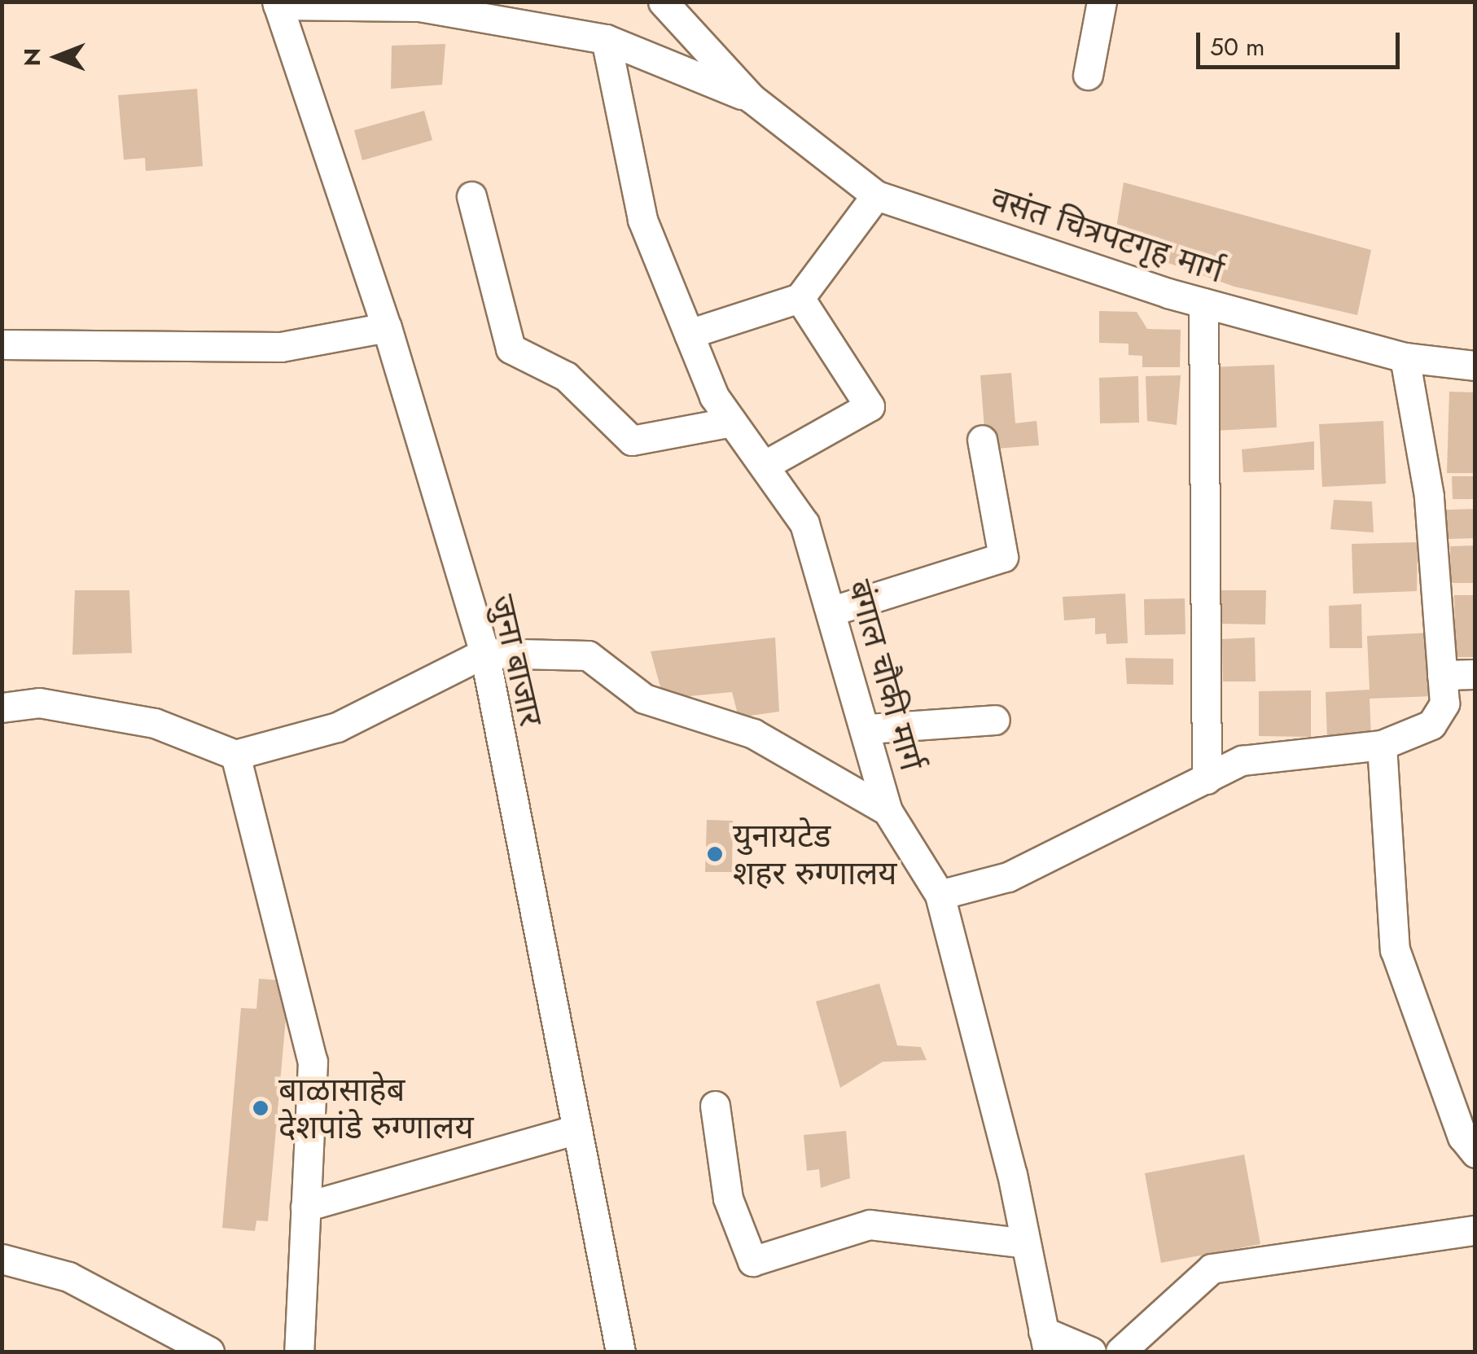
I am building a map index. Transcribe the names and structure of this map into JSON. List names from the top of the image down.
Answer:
{
  "streets": {
    "street": ["वसंत चित्रपटगृह मार्ग", "जुना बाजार", "बंगाल चौकी मार्ग"]
  },
  "places": ["युनायटेड शहर रुग्णालय", "बाळासाहेब देशपांडे रुग्णालय"],
  "scale_bar": "50 m",
  "north": "left"
}
